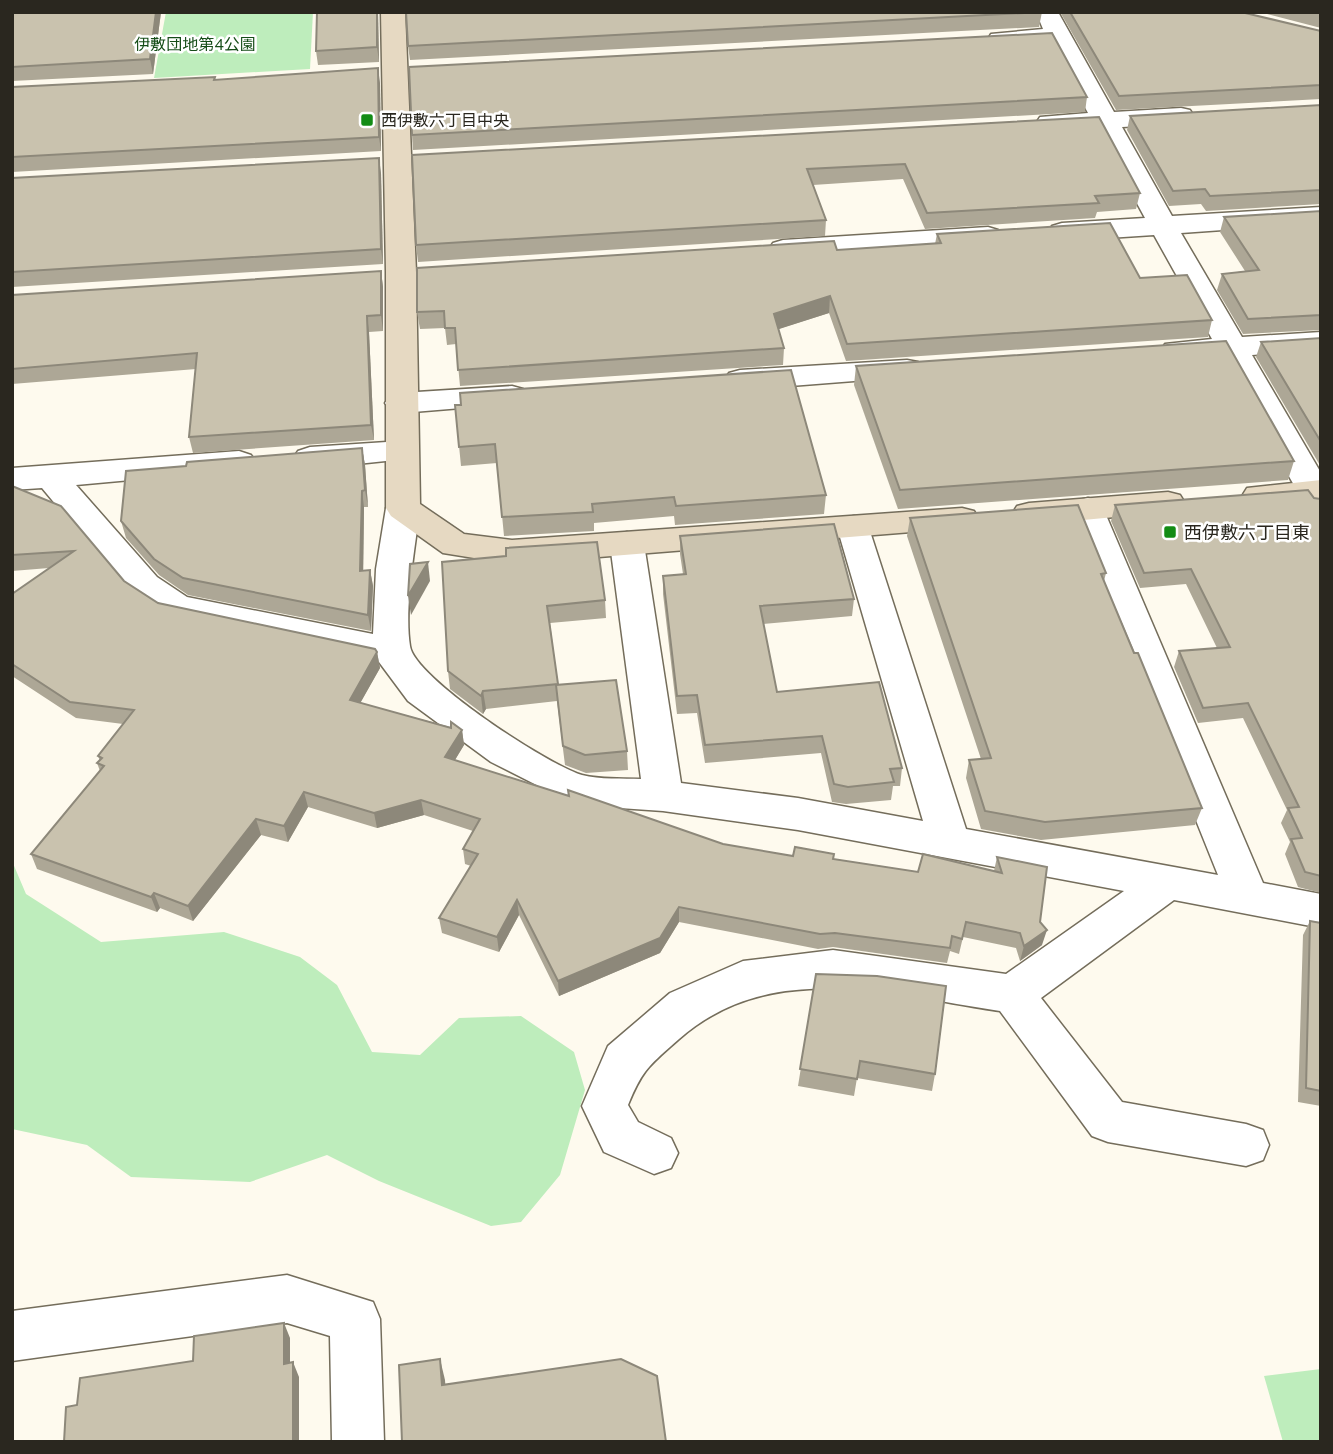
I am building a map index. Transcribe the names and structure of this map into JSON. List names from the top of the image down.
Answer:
{
  "parks": ["伊敷団地第4公園"],
  "places": {
    "transit": ["西伊敷六丁目中央", "西伊敷六丁目東"]
  }
}
